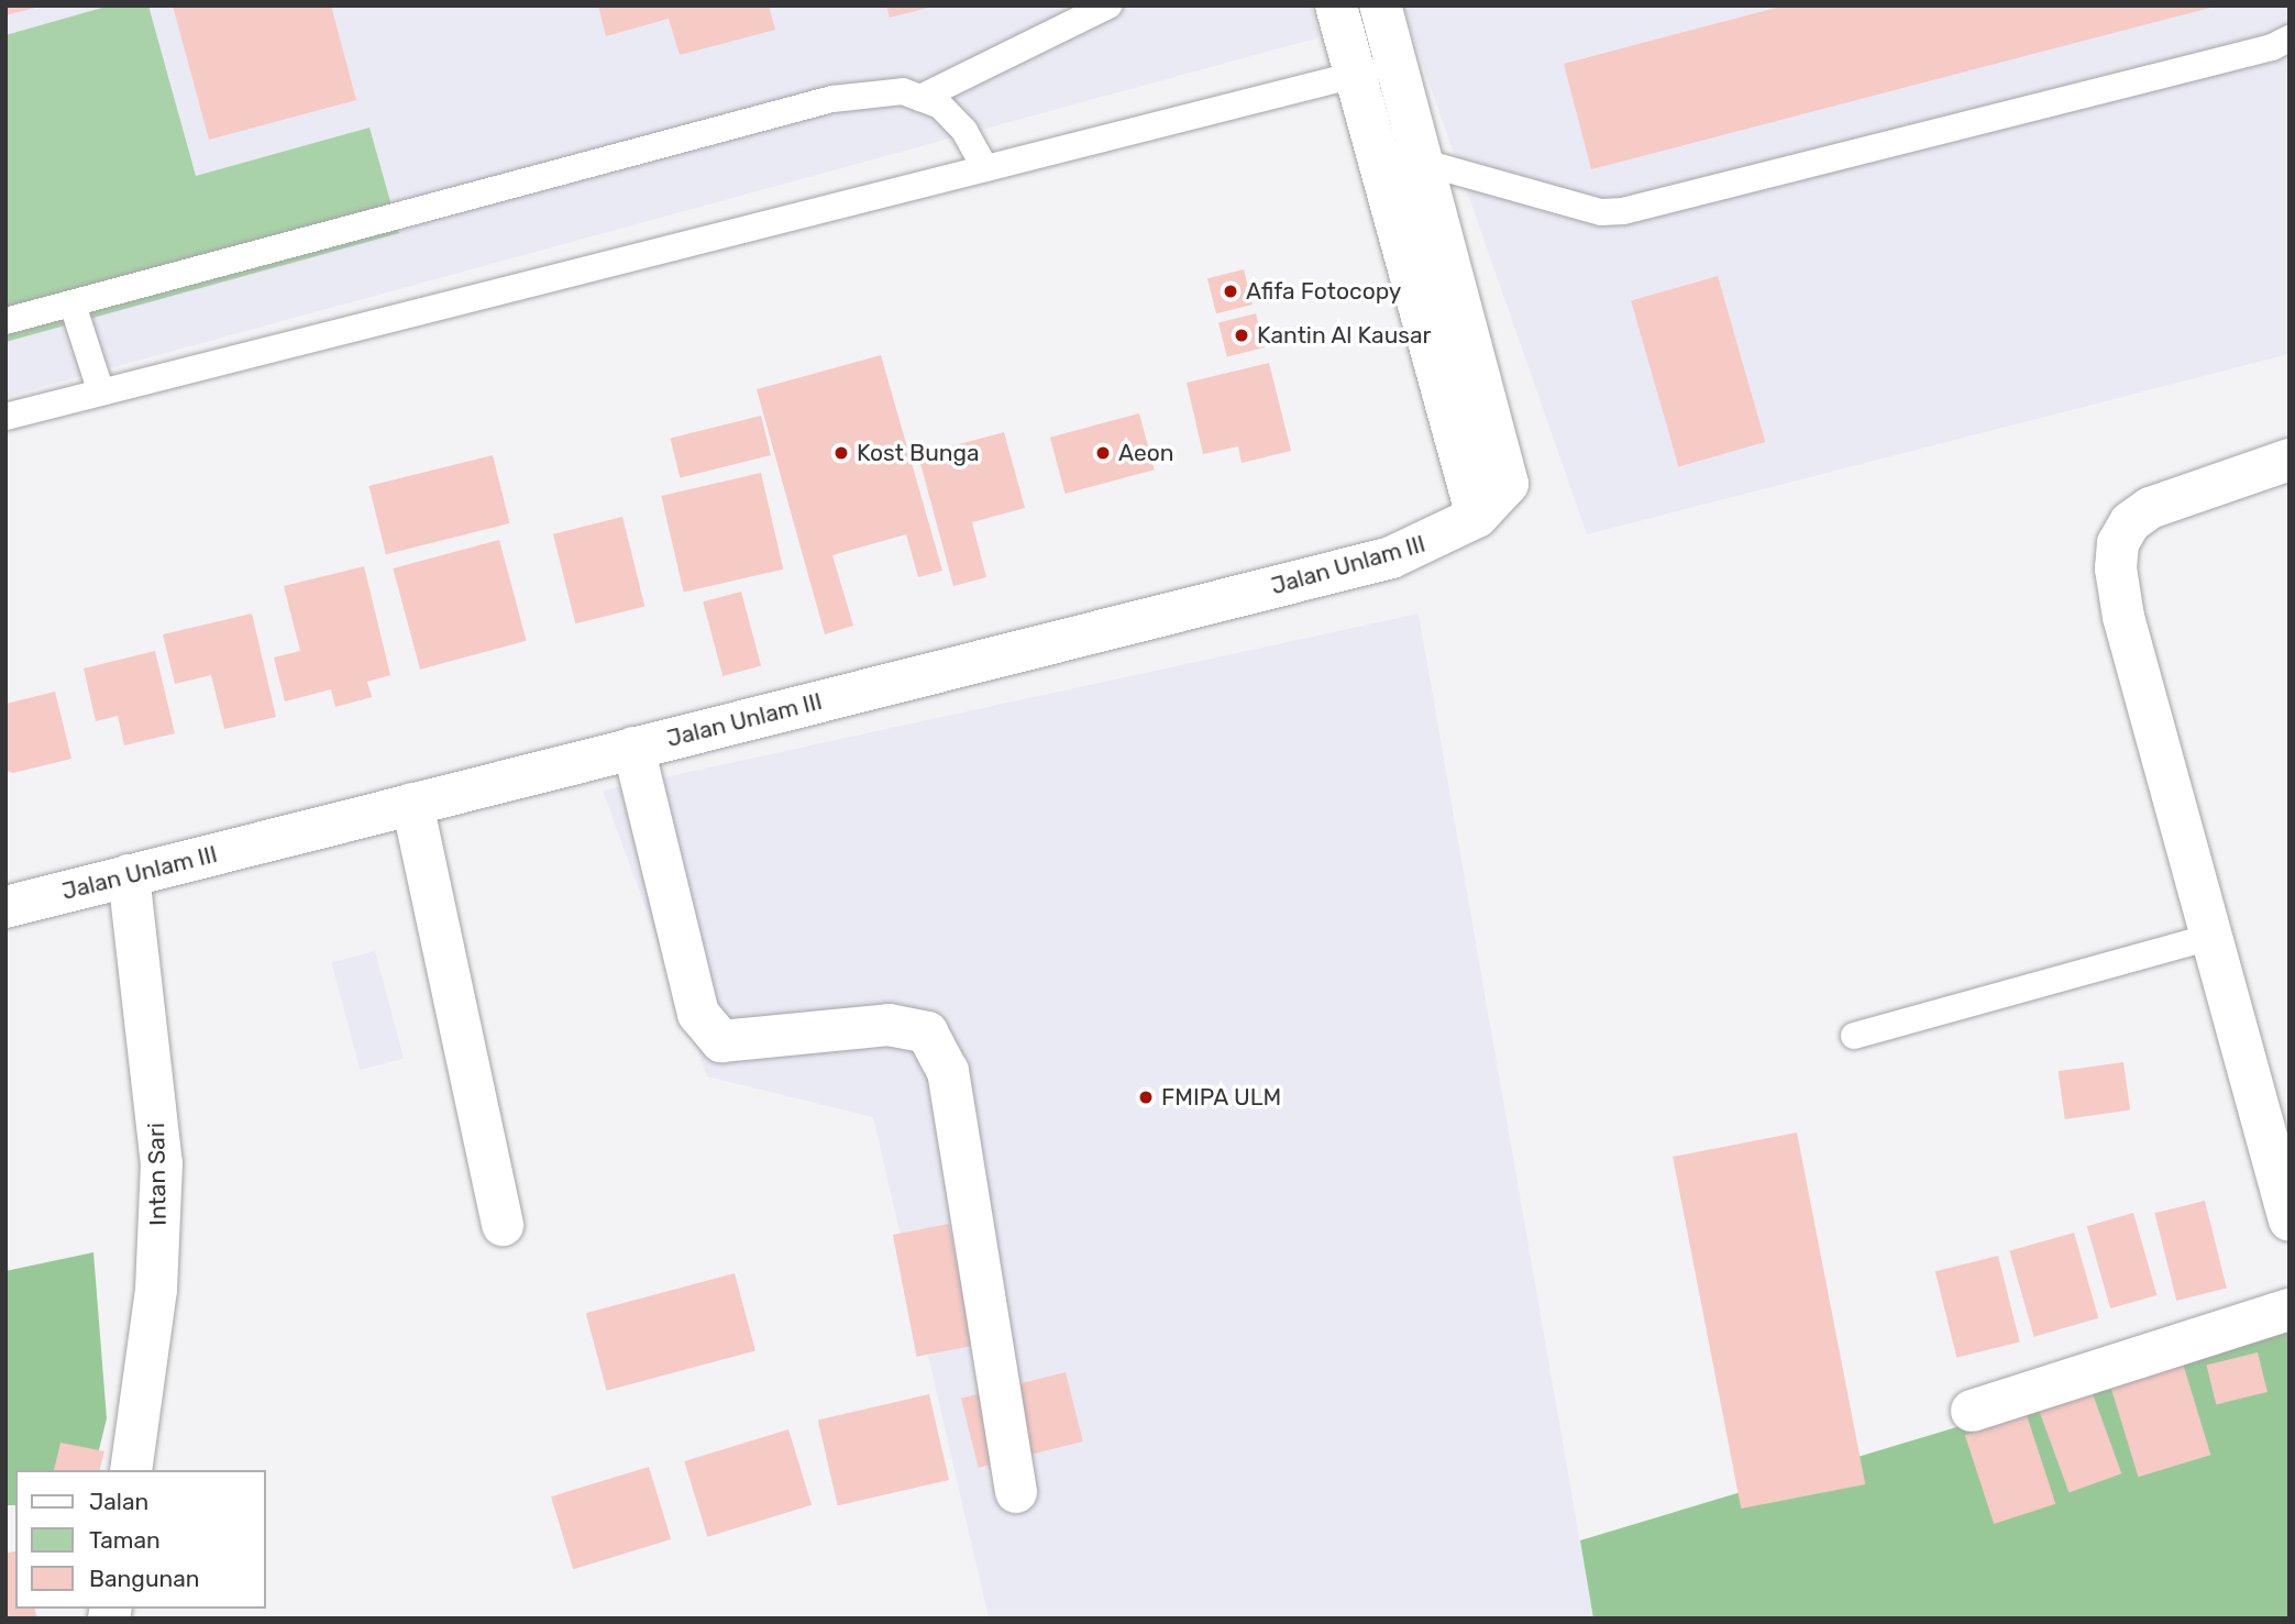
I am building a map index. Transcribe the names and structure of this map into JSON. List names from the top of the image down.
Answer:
{
  "streets": {
    "street": ["Jalan Unlam III", "Intan Sari"]
  },
  "crossings": [
    ["Jalan Unlam III", "Intan Sari"]
  ],
  "places": [
    "Afifa Fotocopy",
    "Kantin Al Kausar",
    "Kost Bunga",
    "Aeon",
    "FMIPA ULM"
  ],
  "legend": ["Jalan", "Taman", "Bangunan"]
}
